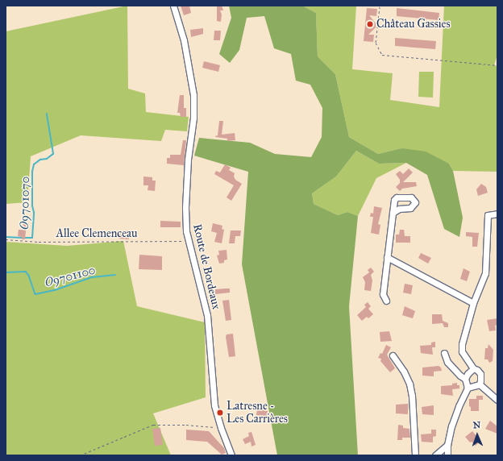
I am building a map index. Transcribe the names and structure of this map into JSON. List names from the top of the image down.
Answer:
{
  "streets": {
    "street": ["Route de Bordeaux"],
    "path": ["Allee Clemenceau"]
  },
  "crossings": [
    ["Allee Clemenceau", "Route de Bordeaux"]
  ],
  "water": ["O9701070", "O9701100"],
  "places": ["Château Gassies", "Latresne - Les Carrières"],
  "north": "top"
}
